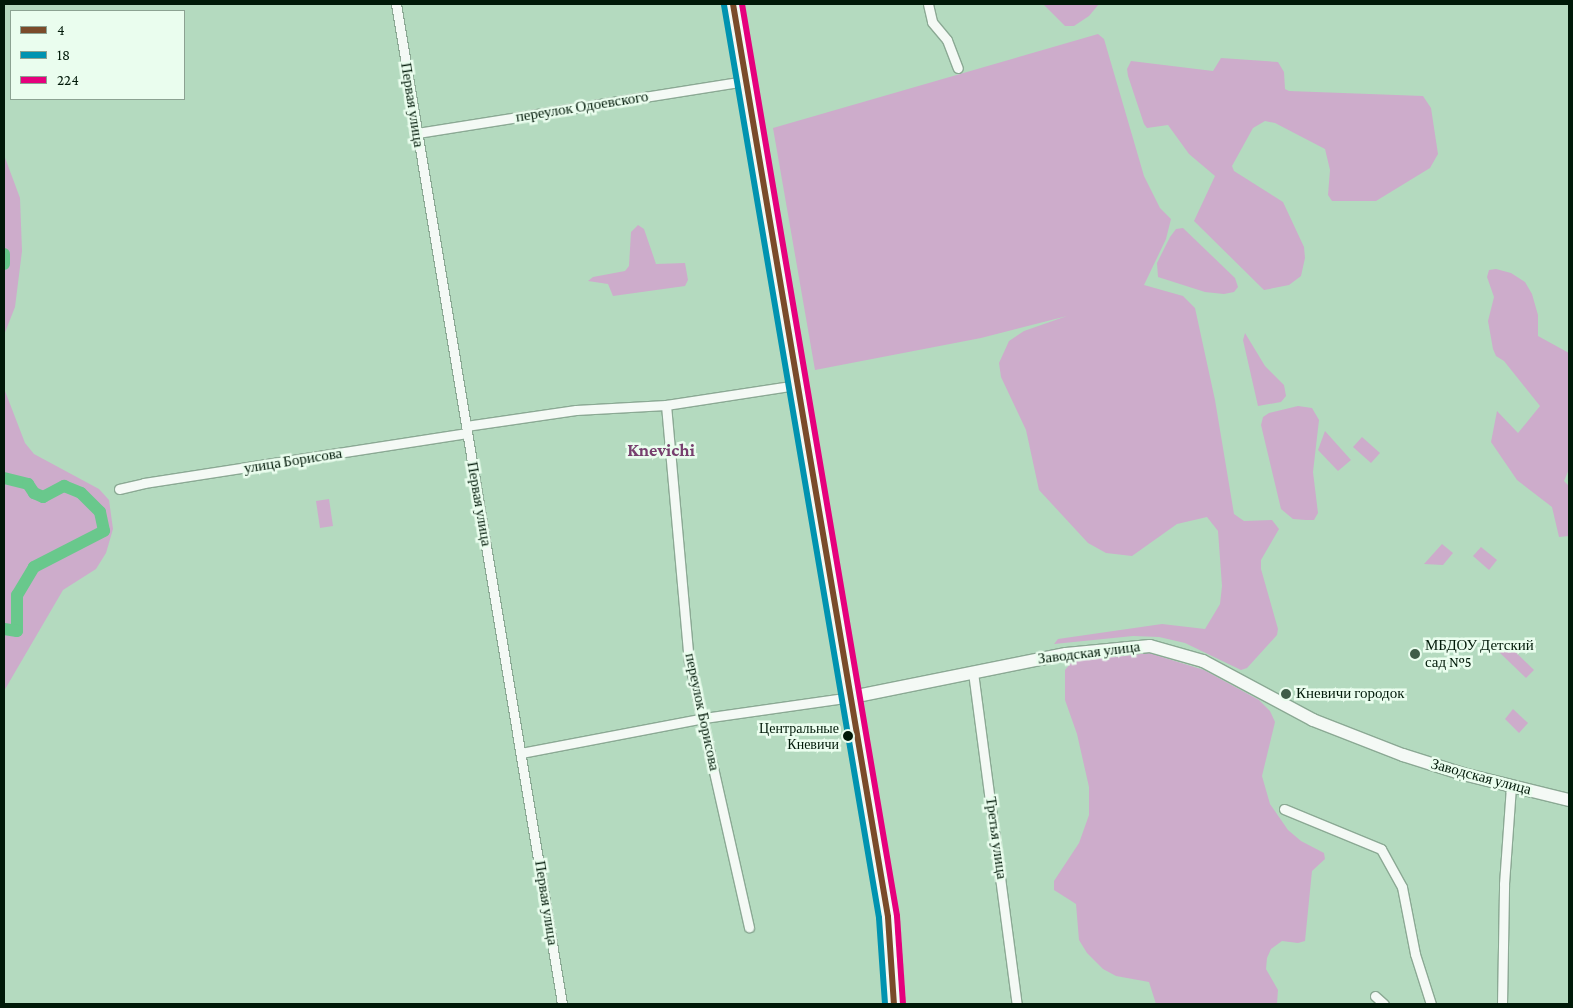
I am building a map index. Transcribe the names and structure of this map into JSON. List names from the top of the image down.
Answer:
{
  "streets": {
    "street": [
      "Первая улица",
      "переулок Одоевского",
      "улица Борисова",
      "Заводская улица",
      "переулок Борисова",
      "Третья улица"
    ]
  },
  "crossings": [
    ["Первая улица", "переулок Одоевского"],
    ["Первая улица", "улица Борисова"],
    ["Заводская улица", "Третья улица"]
  ],
  "districts": ["Knevichi"],
  "places": ["МБДОУ Детский сад №5", "Кневичи городок", "Центральные Кневичи"],
  "lines": ["transit line 4", "transit line 224", "transit line 18"],
  "legend": ["4", "18", "224"]
}
